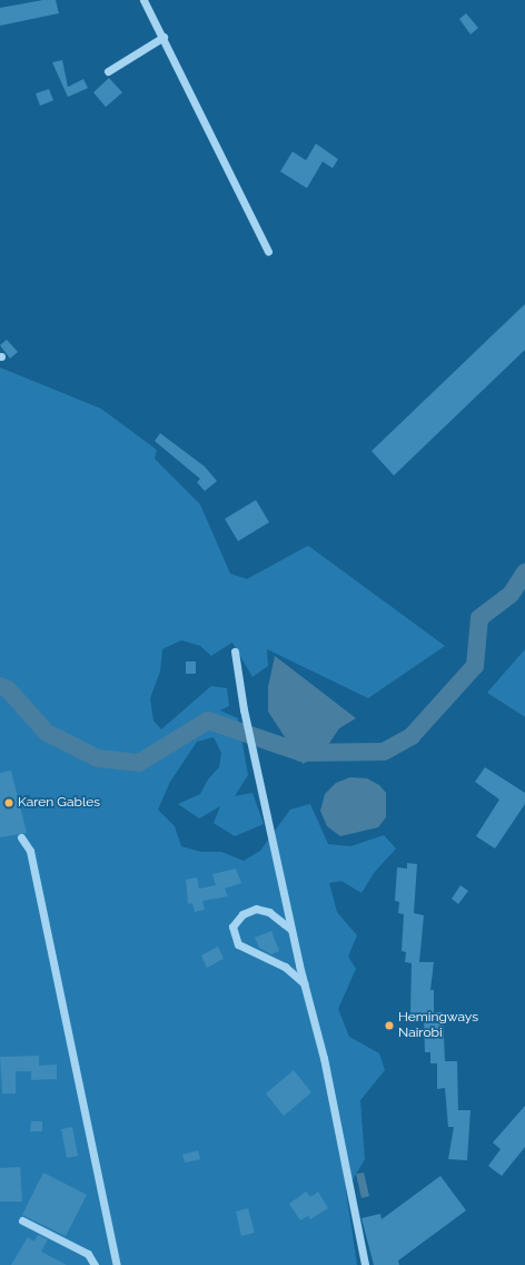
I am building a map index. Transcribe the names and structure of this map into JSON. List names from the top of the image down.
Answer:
{
  "places": ["Karen Gables", "Hemingways Nairobi"]
}
